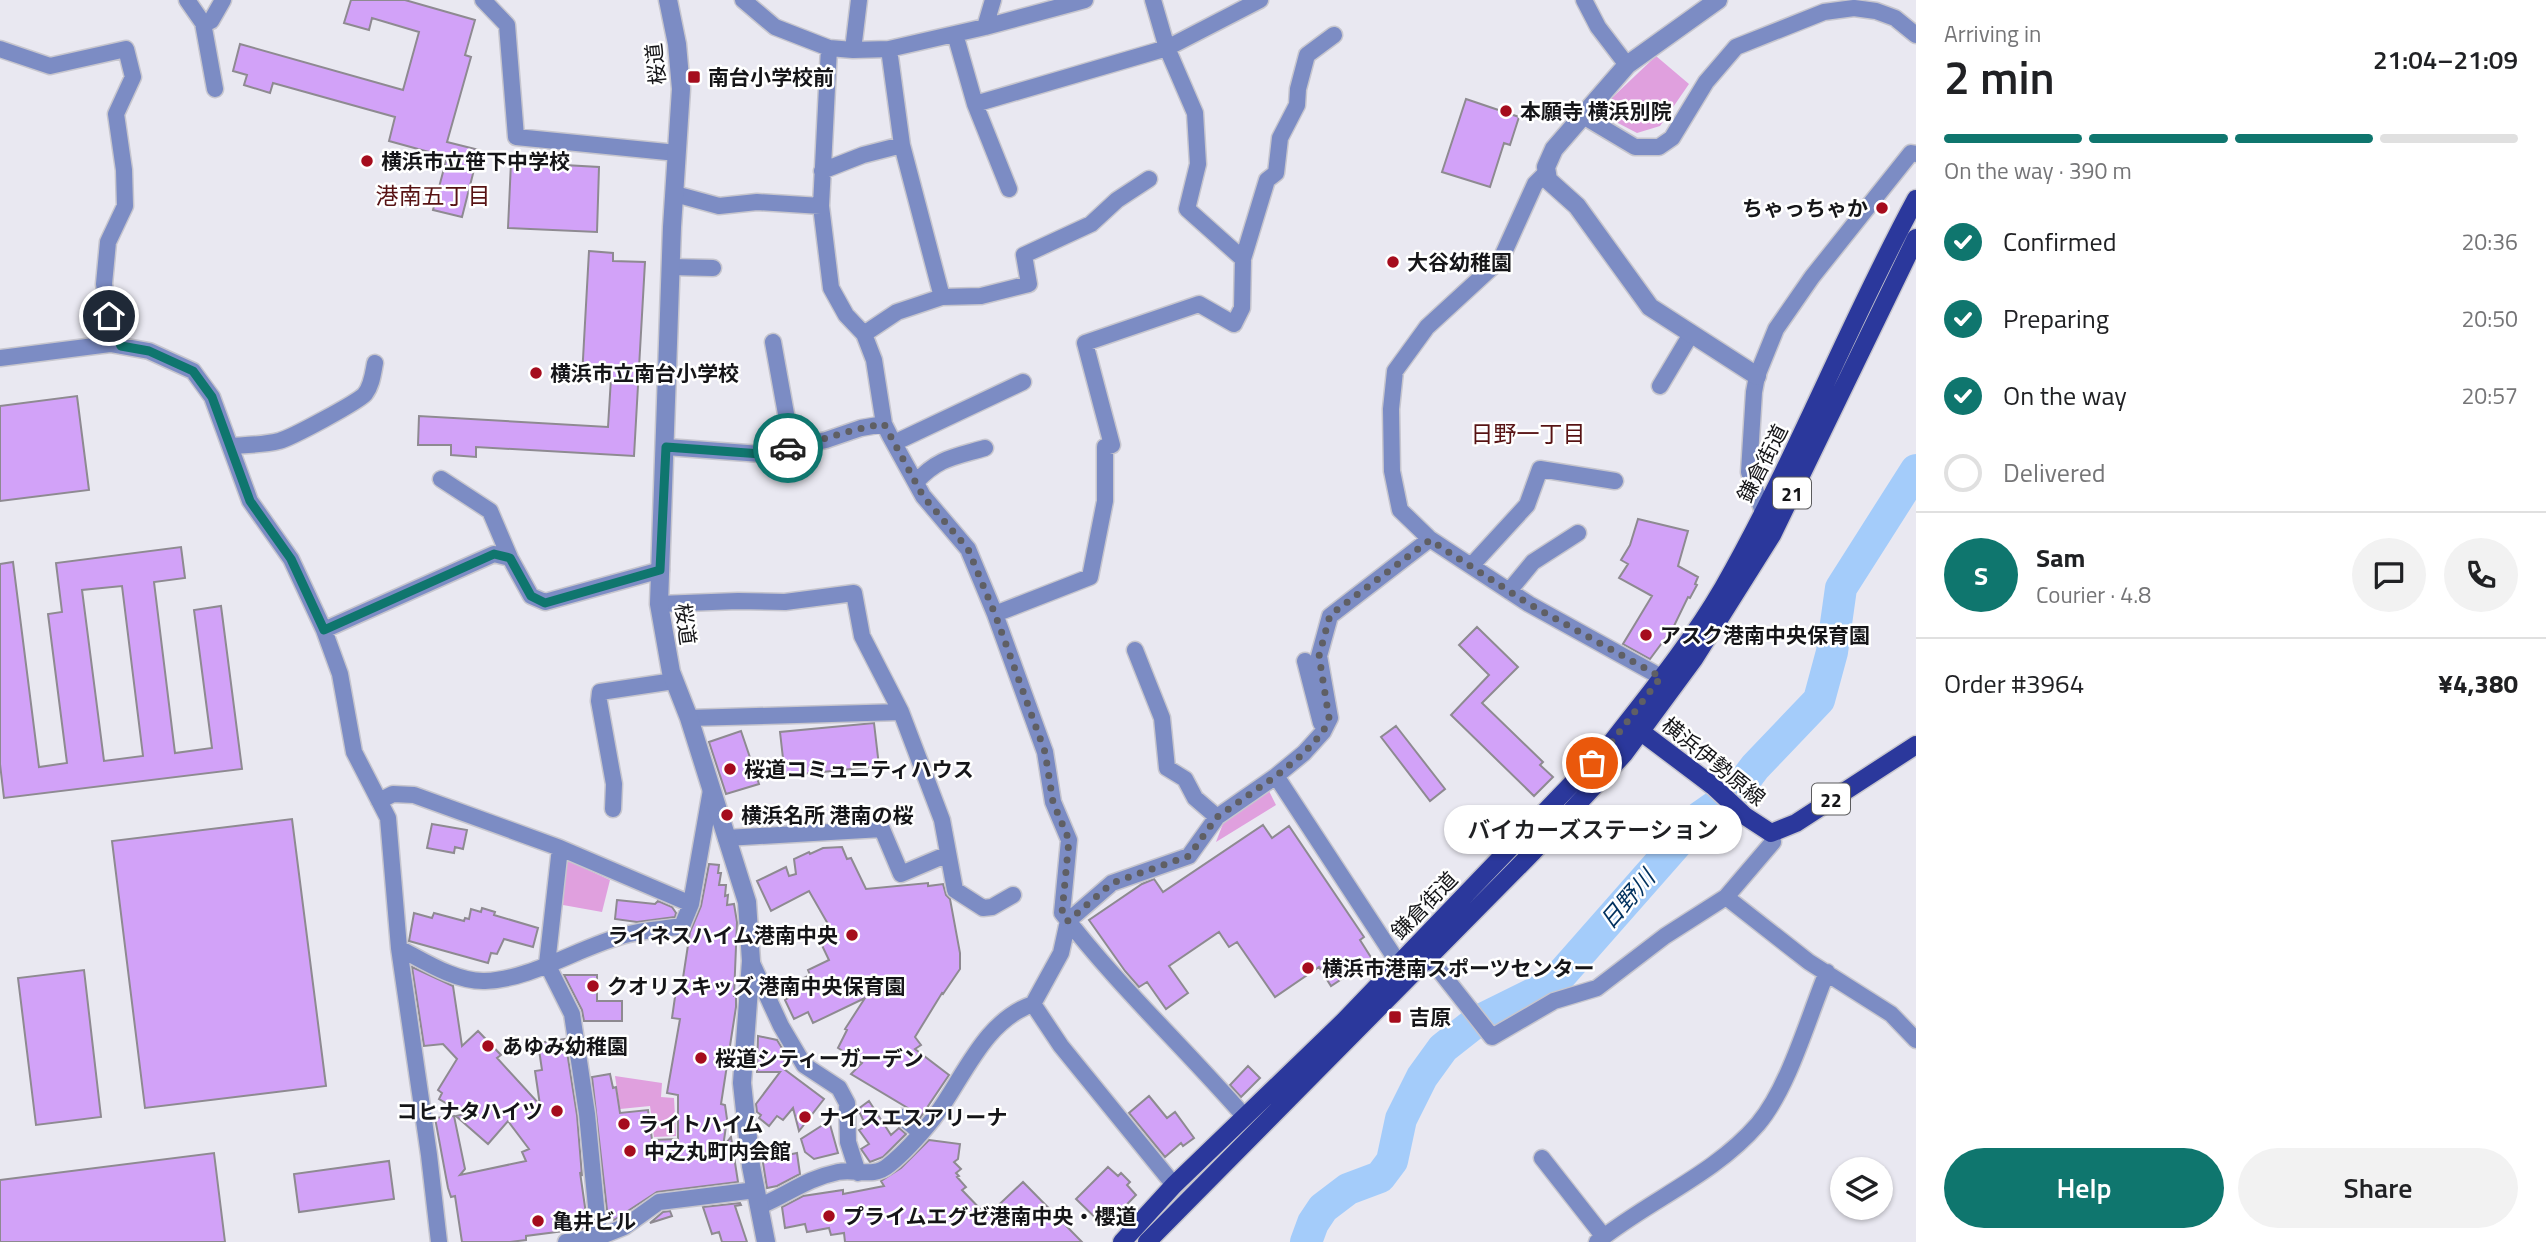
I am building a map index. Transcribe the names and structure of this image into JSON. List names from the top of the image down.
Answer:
{
  "streets": {
    "main road": [
      "鎌倉街道",
      "21",
      "横浜伊勢原線",
      "22"
    ],
    "street": ["桜道"]
  },
  "crossings": [
    ["鎌倉街道", "横浜伊勢原線"]
  ],
  "districts": ["港南五丁目", "日野一丁目"],
  "water": ["日野川"],
  "places": {
    "transit": ["南台小学校前", "吉原"],
    "other": [
      "本願寺 横浜別院",
      "横浜市立笹下中学校",
      "ちゃっちゃか",
      "大谷幼稚園",
      "横浜市立南台小学校",
      "アスク港南中央保育園",
      "バイカーズステーション",
      "桜道コミュニティハウス",
      "横浜名所 港南の桜",
      "ライネスハイム港南中央",
      "横浜市港南スポーツセンター",
      "クオリスキッズ 港南中央保育園",
      "あゆみ幼稚園",
      "桜道シティーガーデン",
      "コヒナタハイツ",
      "ナイスエスアリーナ",
      "ライトハイム",
      "中之丸町内会館",
      "プライムエグゼ港南中央・櫻道",
      "亀井ビル"
    ]
  },
  "page": {
    "heading": ["2 min", "Arriving in", "21:04–21:09"],
    "panel": [
      "Sam",
      "Courier · 4.8",
      "Order #3964",
      "¥4,380"
    ],
    "bar": "On the way · 390 m",
    "list": [
      ["Confirmed", "20:36"],
      ["Preparing", "20:50"],
      ["On the way", "20:57"],
      "Delivered"
    ],
    "round": "S",
    "bubble": "バイカーズステーション",
    "buttons": ["Help", "Share"]
  }
}
